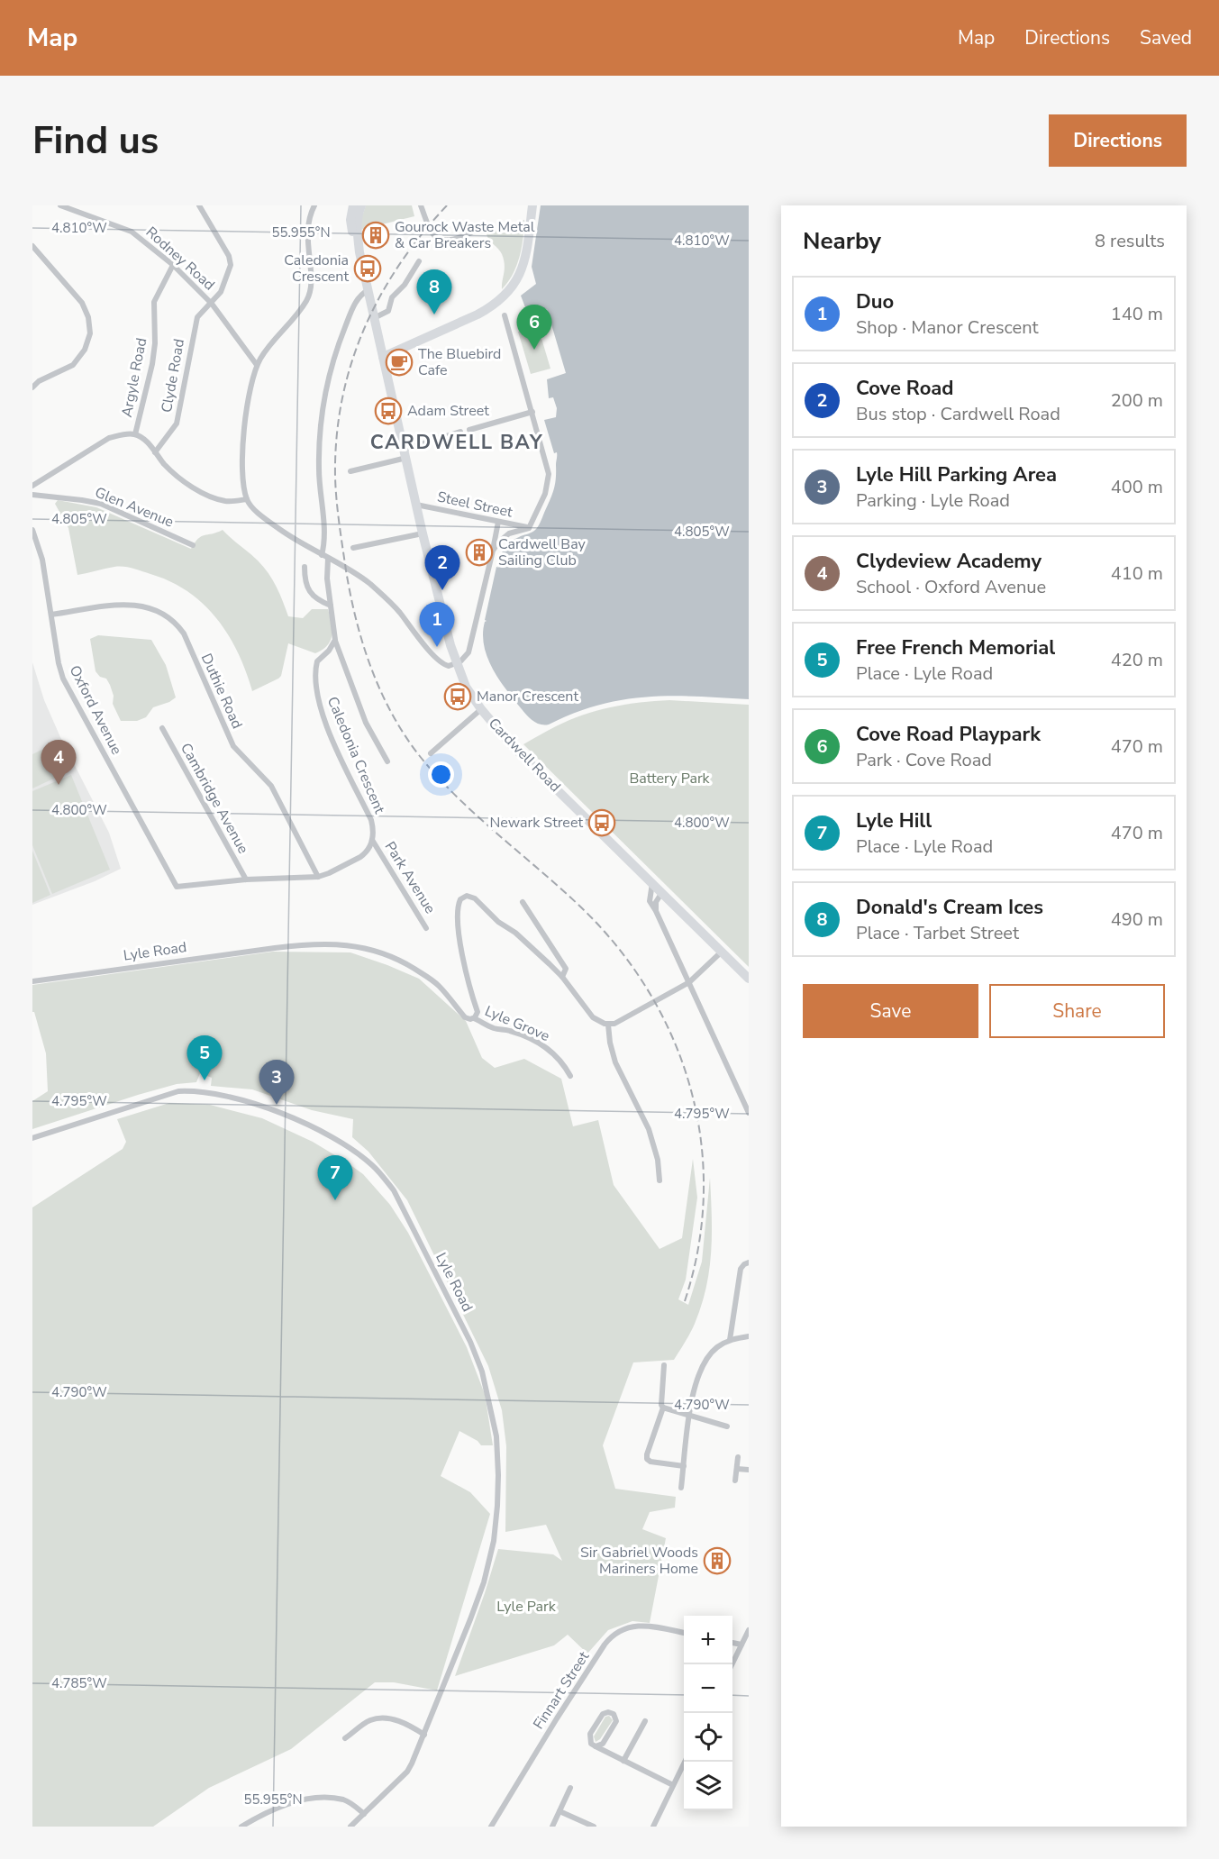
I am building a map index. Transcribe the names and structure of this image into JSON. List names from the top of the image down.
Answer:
{
  "streets": {
    "main road": ["Cardwell Road"],
    "street": [
      "Rodney Road",
      "Clyde Road",
      "Argyle Road",
      "Steel Street",
      "Glen Avenue",
      "Duthie Road",
      "Oxford Avenue",
      "Caledonia Crescent",
      "Cambridge Avenue",
      "Park Avenue",
      "Lyle Road",
      "Lyle Grove",
      "Finnart Street"
    ]
  },
  "crossings": [
    ["Rodney Road", "Clyde Road"],
    ["Rodney Road", "Argyle Road"],
    ["Steel Street", "Cardwell Road"],
    ["Duthie Road", "Oxford Avenue"],
    ["Oxford Avenue", "Cambridge Avenue"],
    ["Caledonia Crescent", "Park Avenue"],
    ["Lyle Road", "Lyle Grove"]
  ],
  "districts": ["CARDWELL BAY"],
  "parks": ["Battery Park", "Lyle Park"],
  "places": {
    "building": ["Gourock Waste Metal & Car Breakers", "Cardwell Bay Sailing Club", "Sir Gabriel Woods Mariners Home"],
    "bus stop": [
      "Caledonia Crescent",
      "Adam Street",
      "Manor Crescent",
      "Newark Street"
    ],
    "cafe": ["The Bluebird Cafe"]
  },
  "page": {
    "header": "Map",
    "nav": ["Map", "Directions", "Saved"],
    "buttons": [
      "Directions",
      ["Save", "Share"]
    ],
    "title": "Find us",
    "heading": ["Nearby", "8 results"],
    "pins": [
      "8",
      "6",
      "2",
      "1",
      "4",
      "5",
      "3",
      "7"
    ],
    "list": [
      {
        "mark": "1",
        "name": "Duo",
        "note": "Shop · Manor Crescent",
        "value": "140 m"
      },
      {
        "mark": "2",
        "name": "Cove Road",
        "note": "Bus stop · Cardwell Road",
        "value": "200 m"
      },
      {
        "mark": "3",
        "name": "Lyle Hill Parking Area",
        "note": "Parking · Lyle Road",
        "value": "400 m"
      },
      {
        "mark": "4",
        "name": "Clydeview Academy",
        "note": "School · Oxford Avenue",
        "value": "410 m"
      },
      {
        "mark": "5",
        "name": "Free French Memorial",
        "note": "Place · Lyle Road",
        "value": "420 m"
      },
      {
        "mark": "6",
        "name": "Cove Road Playpark",
        "note": "Park · Cove Road",
        "value": "470 m"
      },
      {
        "mark": "7",
        "name": "Lyle Hill",
        "note": "Place · Lyle Road",
        "value": "470 m"
      },
      {
        "mark": "8",
        "name": "Donald's Cream Ices",
        "note": "Place · Tarbet Street",
        "value": "490 m"
      }
    ],
    "map_buttons": ["+", "−"]
  },
  "coordinates": [
    "4.810°W",
    "55.955°N",
    "4.805°W",
    "4.800°W",
    "4.795°W",
    "4.790°W",
    "4.785°W"
  ]
}
